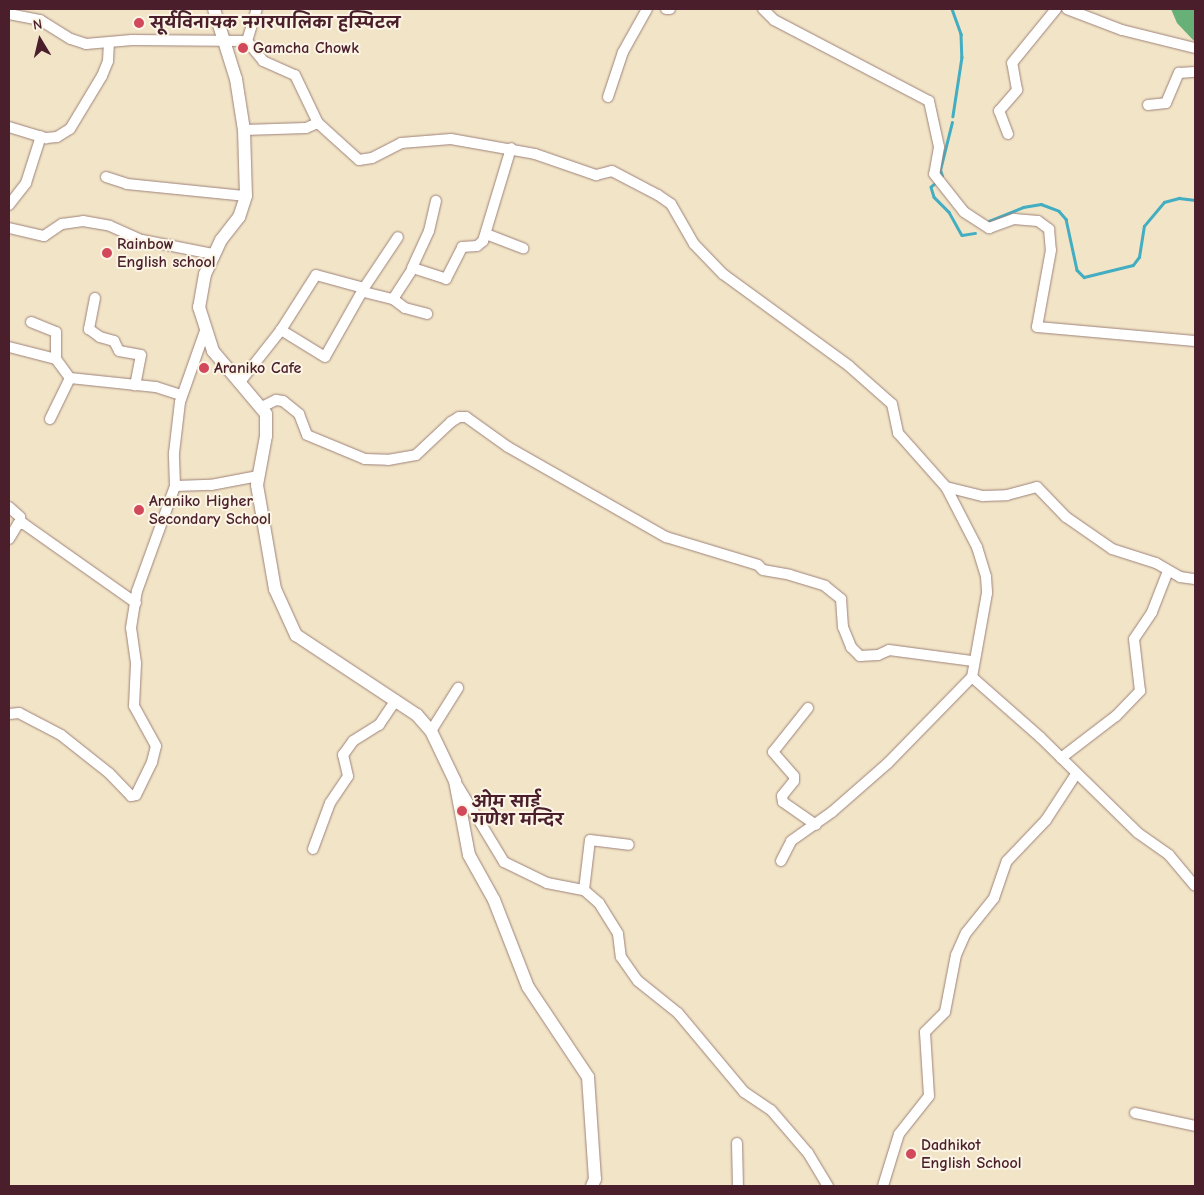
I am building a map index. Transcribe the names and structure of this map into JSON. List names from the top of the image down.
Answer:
{
  "places": [
    "सूर्यविनायक नगरपालिका हस्पिटल",
    "Gamcha Chowk",
    "Rainbow English school",
    "Araniko Cafe",
    "Araniko Higher Secondary School",
    "ओम साई गणेश मन्दिर",
    "Dadhikot English School"
  ],
  "north": "top"
}
